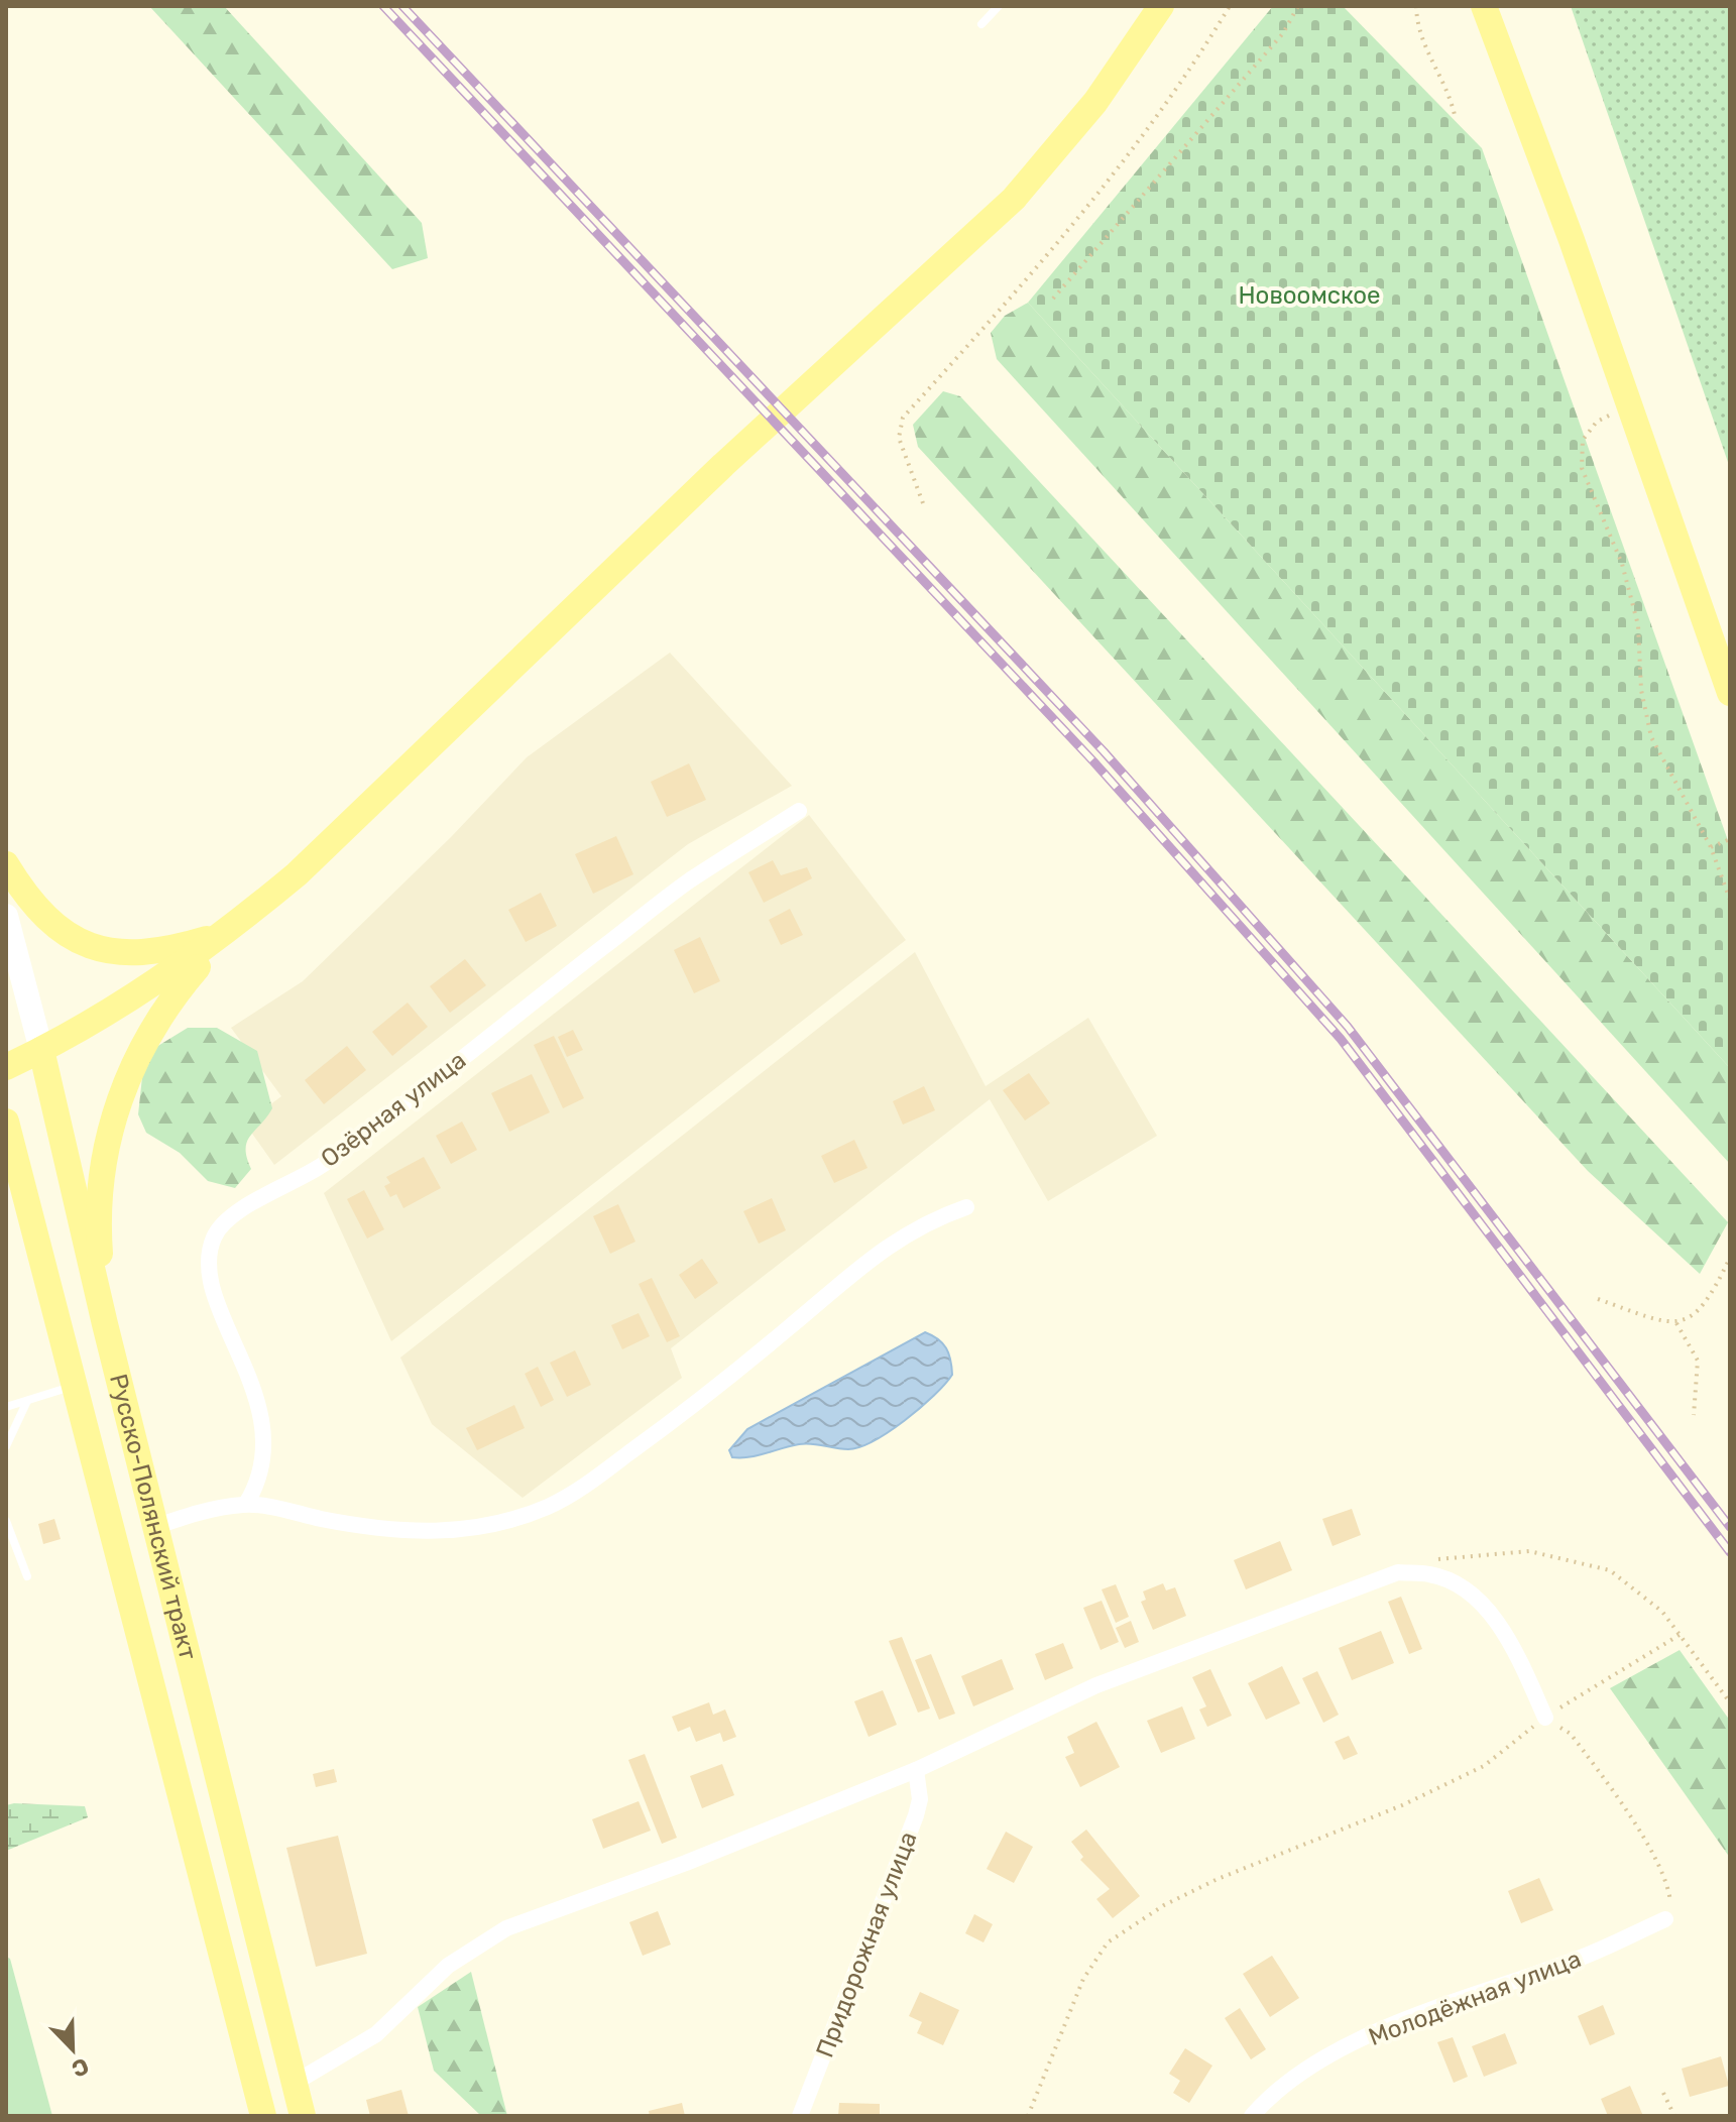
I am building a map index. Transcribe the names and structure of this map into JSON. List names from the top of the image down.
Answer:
{
  "streets": {
    "main road": ["Русско-Полянский тракт"],
    "street": ["Озёрная улица", "Придорожная улица", "Молодёжная улица"]
  },
  "parks": ["Новоомское"],
  "north": "bottom right"
}
